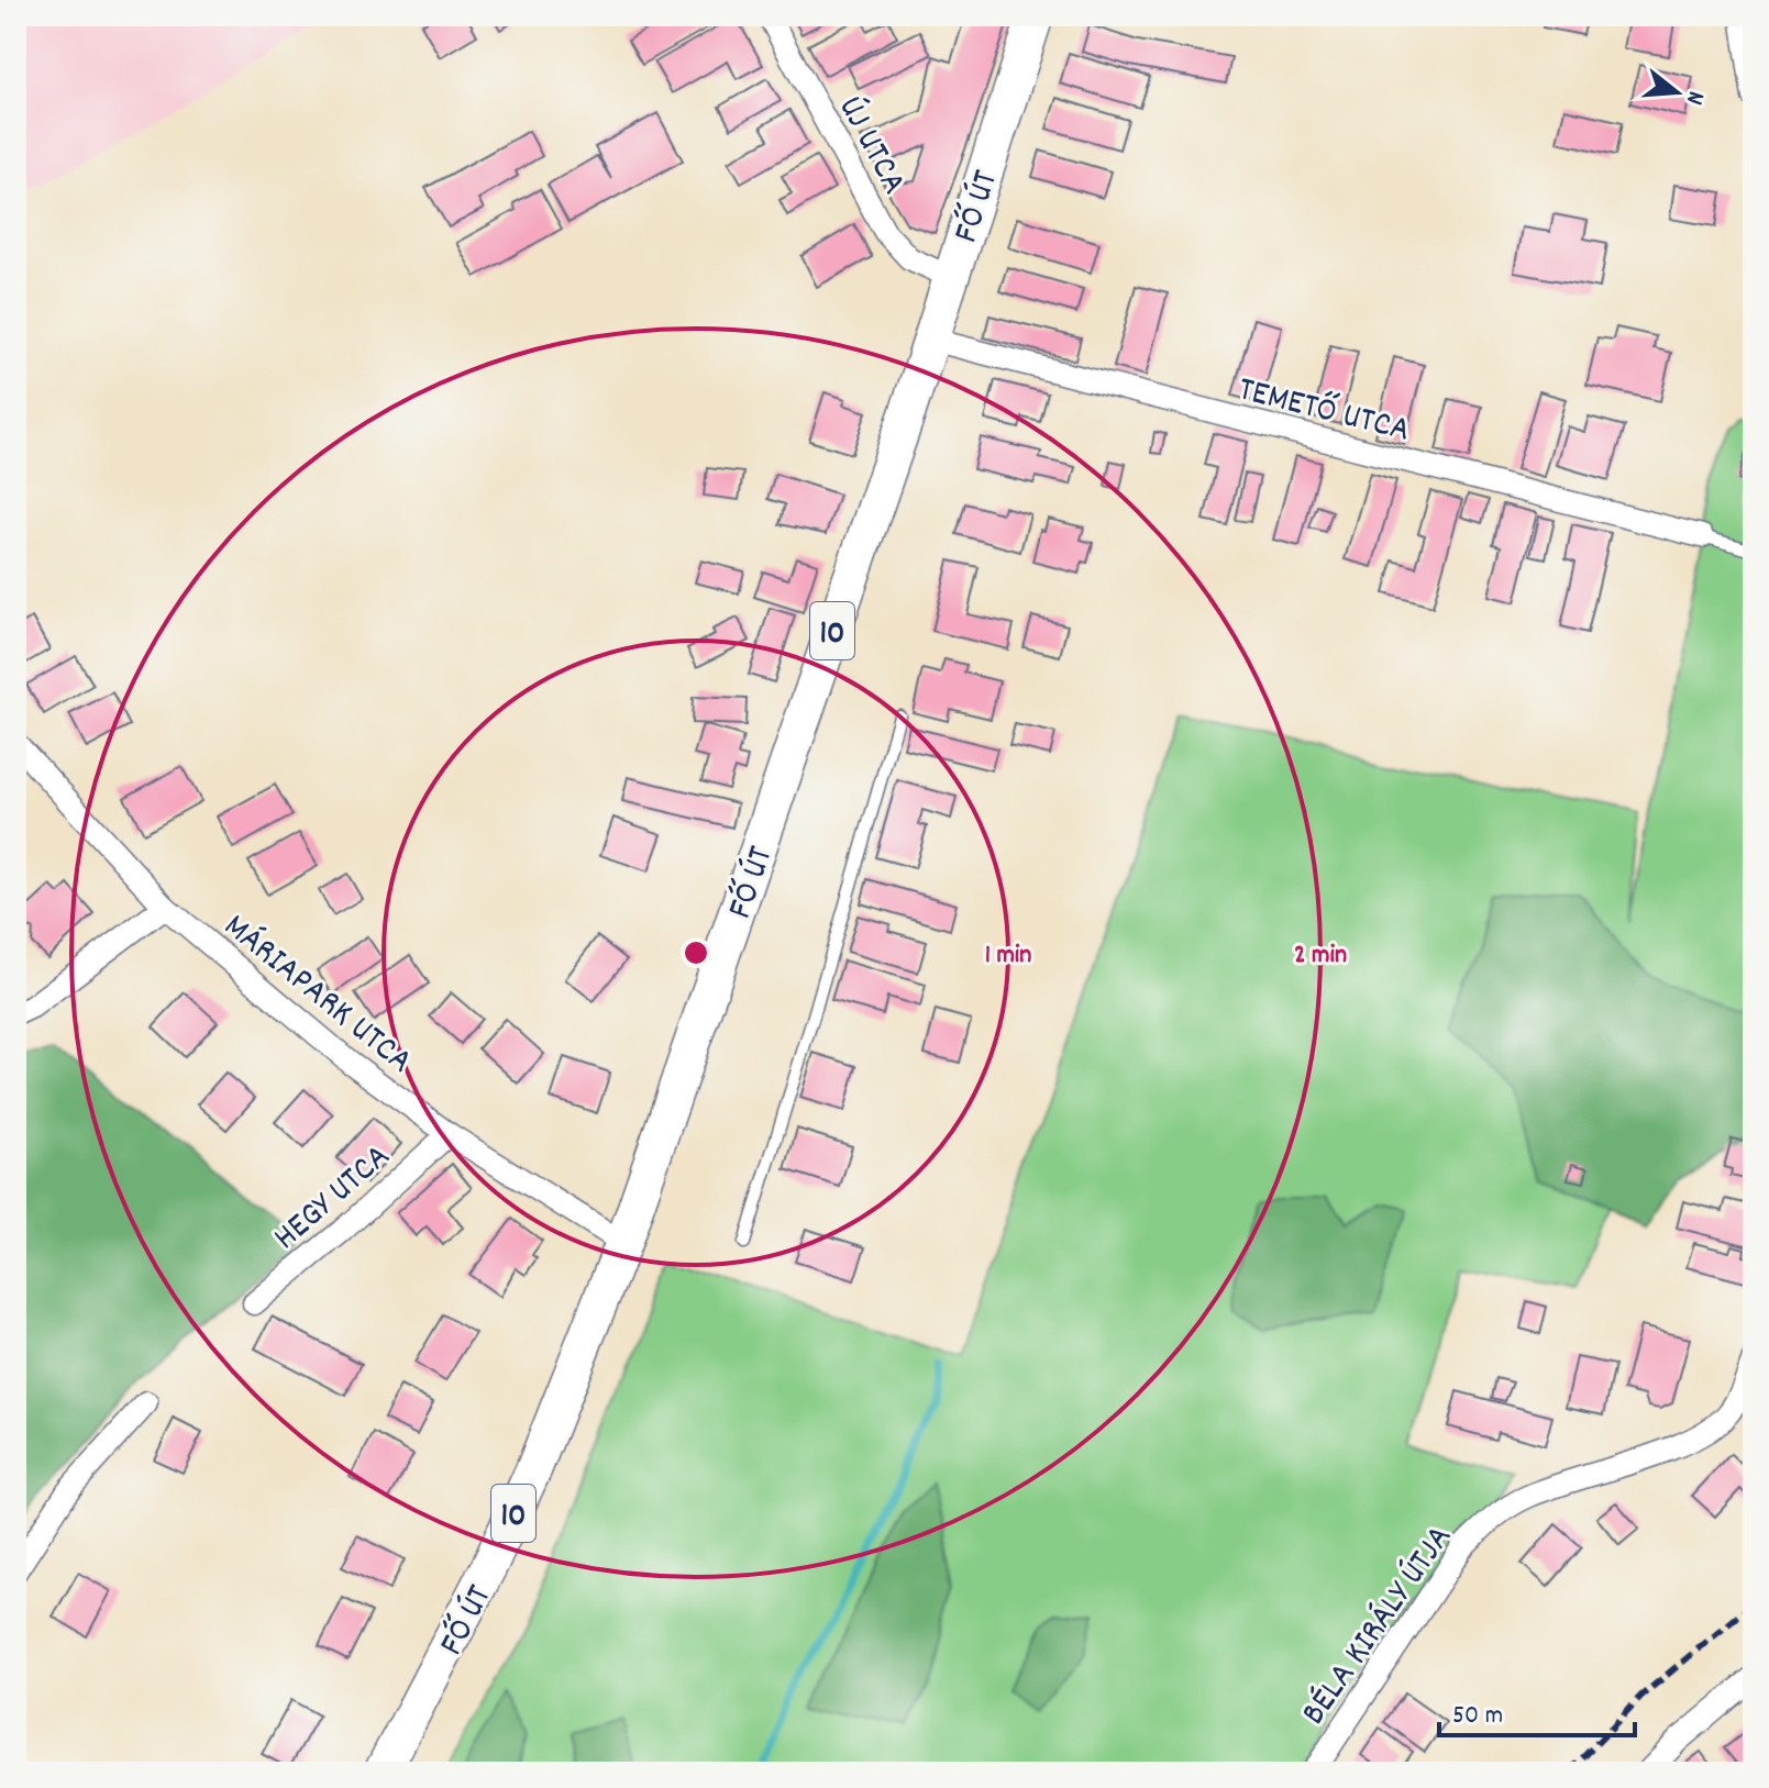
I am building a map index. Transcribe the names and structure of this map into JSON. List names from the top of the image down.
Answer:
{
  "streets": {
    "main road": ["FŐ ÚT", "10"],
    "street": [
      "ÚJ UTCA",
      "TEMETŐ UTCA",
      "MÁRIAPARK UTCA",
      "HEGY UTCA",
      "BÉLA KIRÁLY ÚTJA"
    ]
  },
  "crossings": [
    ["ÚJ UTCA", "FŐ ÚT"],
    ["FŐ ÚT", "TEMETŐ UTCA"],
    ["FŐ ÚT", "MÁRIAPARK UTCA"],
    ["MÁRIAPARK UTCA", "HEGY UTCA"]
  ],
  "scale_bar": "50 m",
  "north": "right",
  "rings": ["1 min", "2 min"]
}
